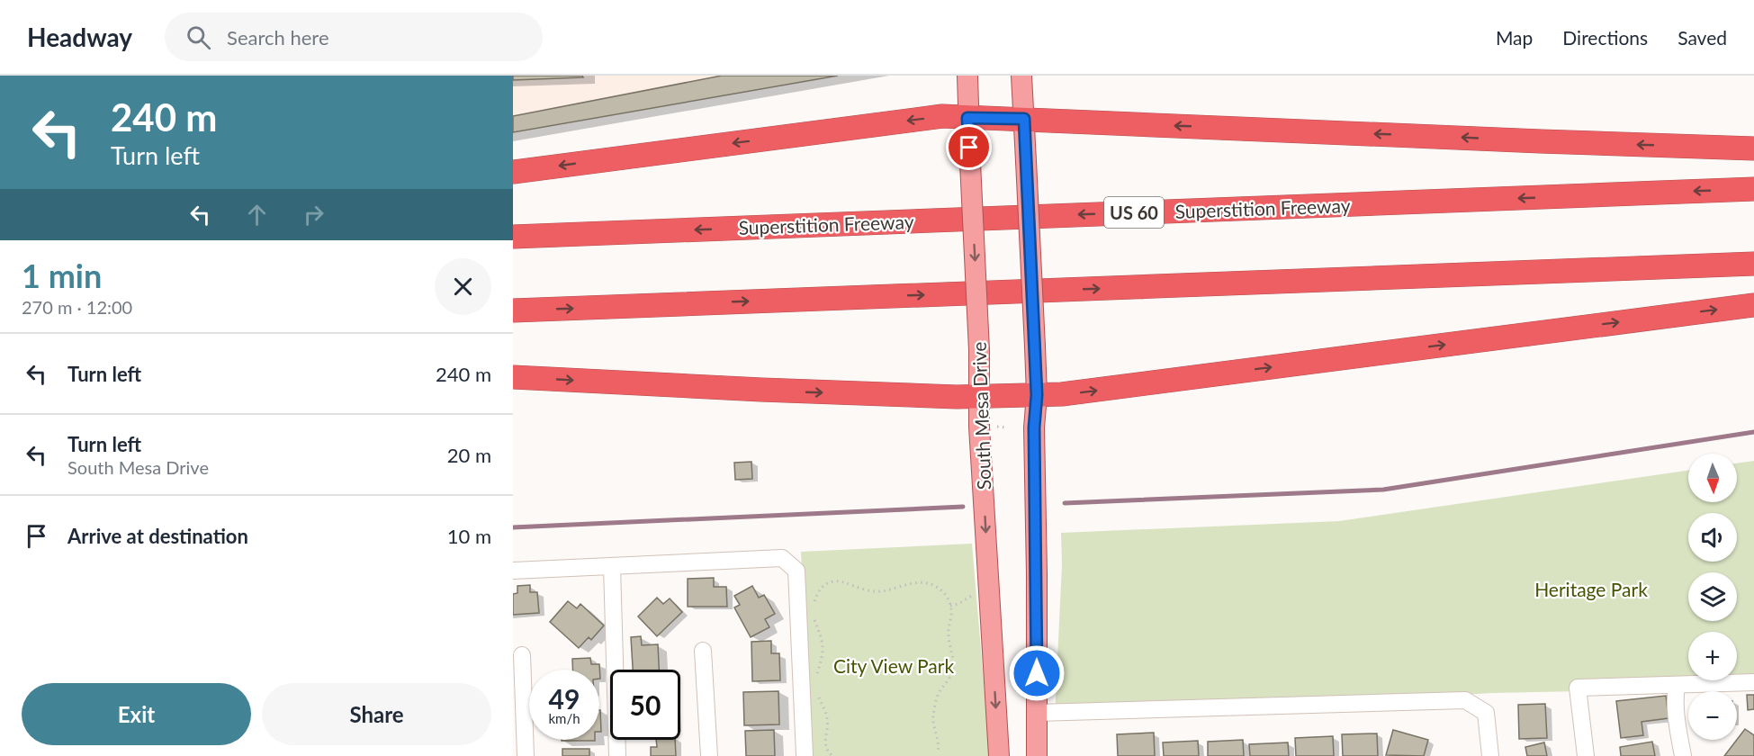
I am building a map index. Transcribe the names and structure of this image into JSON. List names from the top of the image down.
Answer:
{
  "streets": {
    "highway": ["Superstition Freeway", "US 60"],
    "main road": ["South Mesa Drive"]
  },
  "parks": ["Heritage Park", "City View Park"],
  "north": "bottom",
  "page": {
    "header": "Headway",
    "search": "Search here",
    "nav": ["Map", "Directions", "Saved"],
    "turn": ["240 m", "Turn left"],
    "heading": ["1 min", "270 m · 12:00"],
    "list": [
      {
        "name": "Turn left",
        "value": "240 m"
      },
      {
        "name": "Turn left",
        "note": "South Mesa Drive",
        "value": "20 m"
      },
      {
        "name": "Arrive at destination",
        "value": "10 m"
      }
    ],
    "map_buttons": ["+", "−"],
    "speed": "49 km/h",
    "limit": "50",
    "buttons": ["Exit", "Share"]
  }
}
